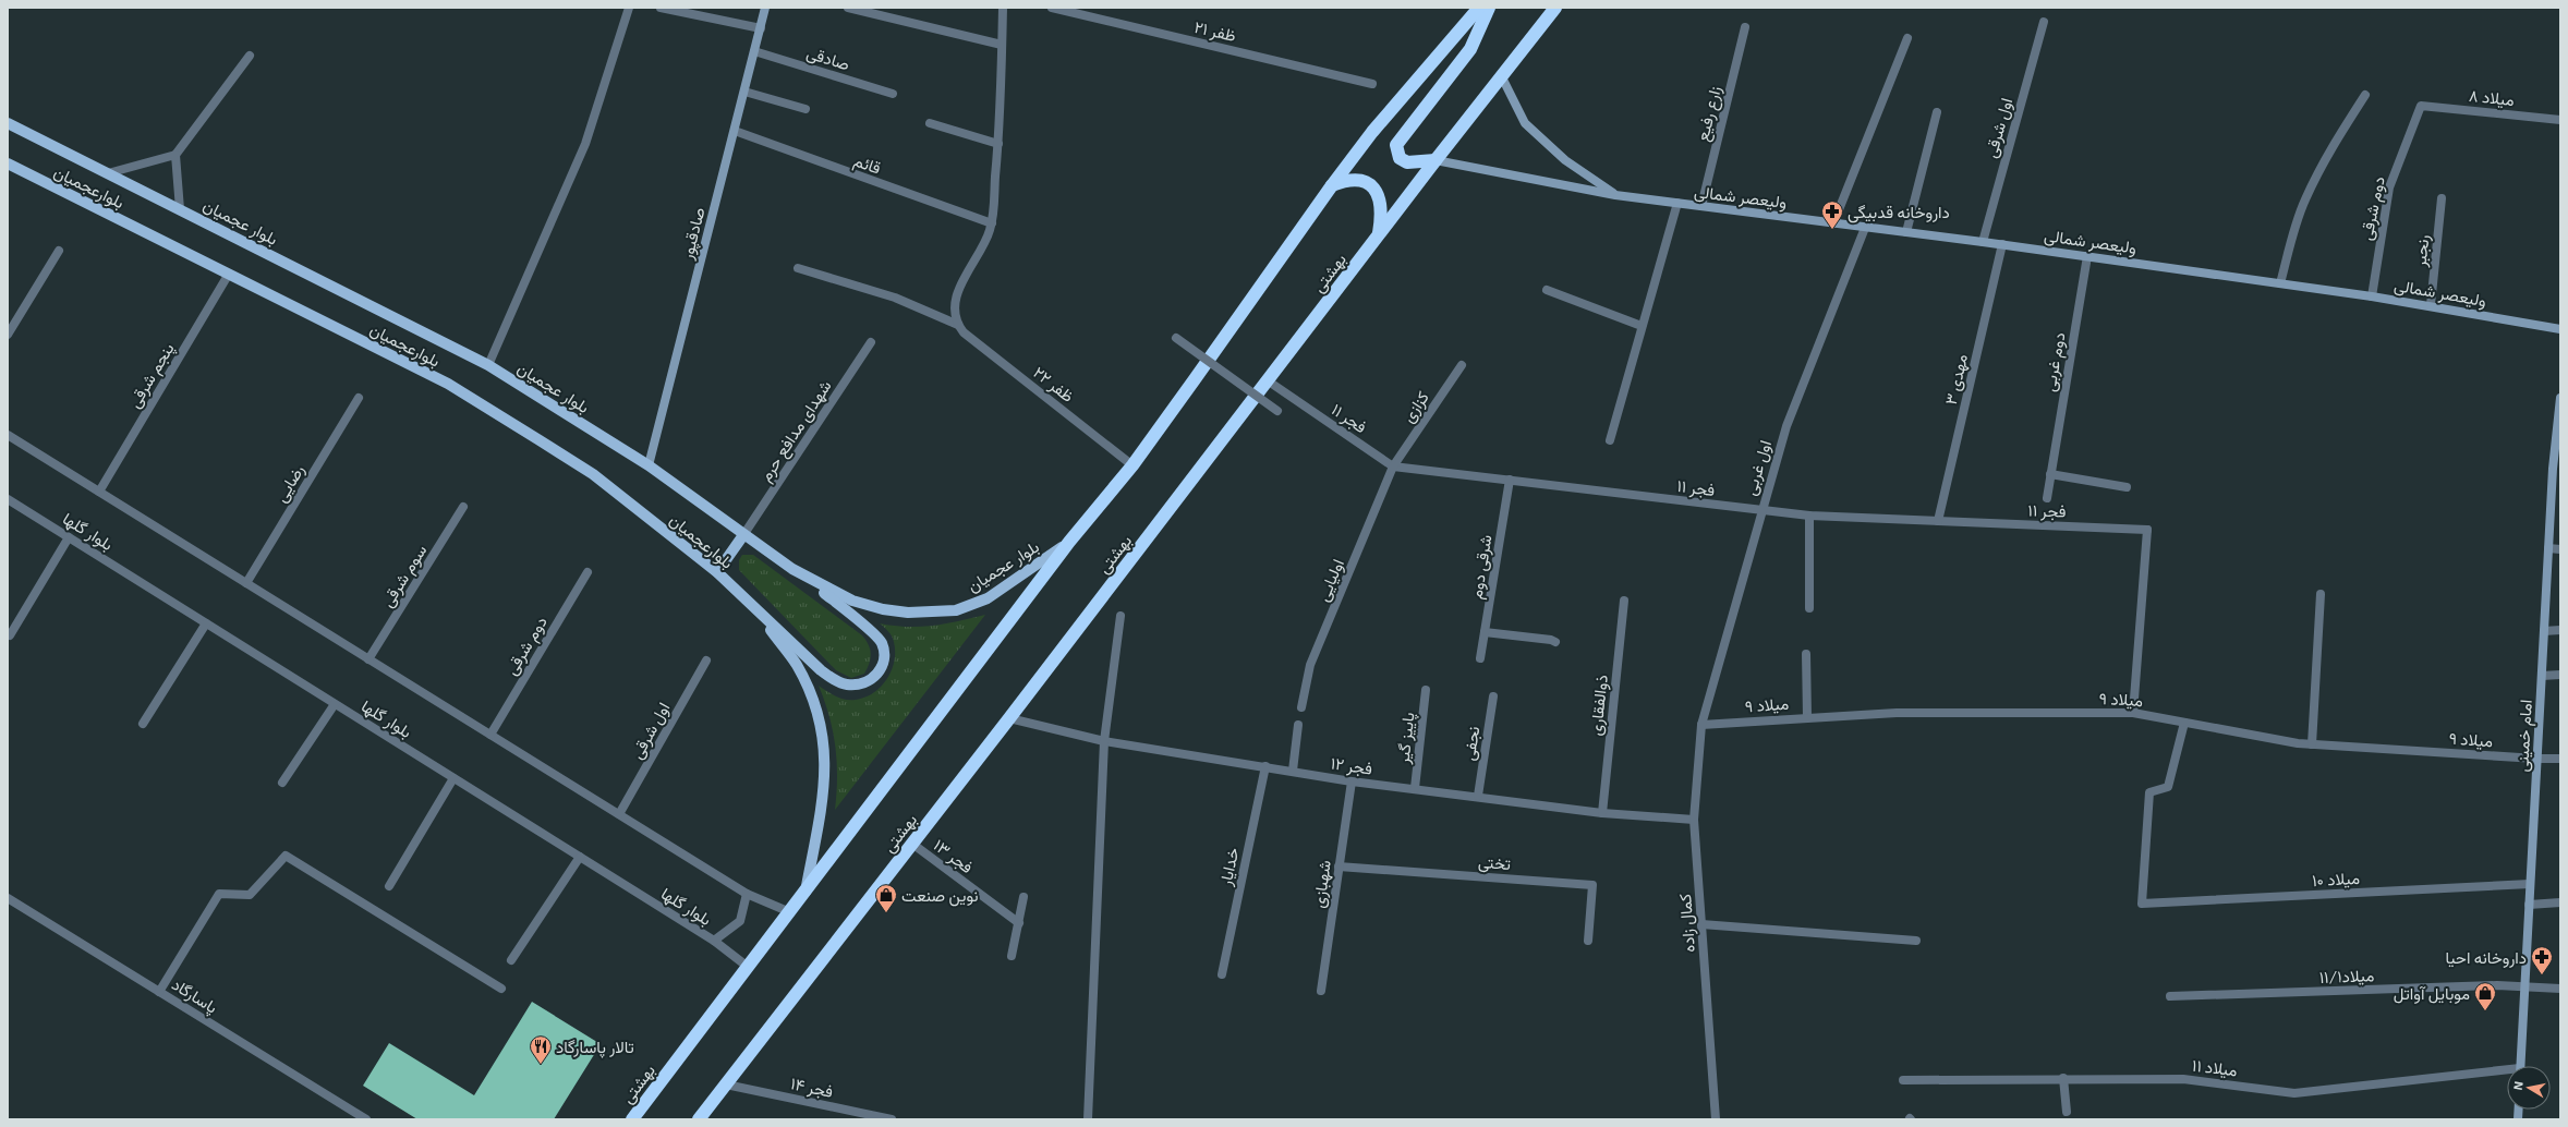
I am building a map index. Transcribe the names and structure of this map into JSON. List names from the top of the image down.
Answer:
{
  "streets": {
    "highway": ["بهشتی"],
    "main road": [
      "بلوارعجمیان",
      "ولیعصر شمالی",
      "بلوار عجمیان",
      "صادقپور",
      "امام خمینی"
    ],
    "street": [
      "ظفر ۲۱",
      "صادقی",
      "میلاد ۸",
      "زارع رفیع",
      "اول شرقی",
      "قائم",
      "دوم شرقی",
      "رنجبر",
      "دوم غربی",
      "پنجم شرقی",
      "مهدی ۳",
      "ظفر ۲۲",
      "کزازی",
      "فجر ۱۱",
      "شهدای مدافع حرم",
      "اول غربی",
      "رضایی",
      "بلوار گلها",
      "شرقی دوم",
      "سوم شرقی",
      "اولیایی",
      "میلاد ۹",
      "ذوالفقاری",
      "پاییز گیر",
      "نجفی",
      "فجر ۱۲",
      "فجر ۱۳",
      "تختی",
      "خدایار",
      "میلاد ۱۰",
      "شهبازی",
      "کمال زاده",
      "میلاد۱۱/۱",
      "پاسارگاد",
      "میلاد ۱۱",
      "فجر ۱۴"
    ]
  },
  "crossings": [
    ["صادقی", "صادقپور"],
    ["میلاد ۸", "دوم شرقی"],
    ["زارع رفیع", "ولیعصر شمالی"],
    ["اول شرقی", "ولیعصر شمالی"],
    ["قائم", "صادقپور"],
    ["بلوارعجمیان", "پنجم شرقی"],
    ["ولیعصر شمالی", "دوم شرقی"],
    ["ولیعصر شمالی", "رنجبر"],
    ["ولیعصر شمالی", "بهشتی"],
    ["ولیعصر شمالی", "دوم غربی"],
    ["ولیعصر شمالی", "مهدی ۳"],
    ["ولیعصر شمالی", "اول غربی"],
    ["بلوار عجمیان", "صادقپور"],
    ["بلوار عجمیان", "بهشتی"],
    ["بلوار عجمیان", "شهدای مدافع حرم"],
    ["بهشتی", "ظفر ۲۲"],
    ["بهشتی", "فجر ۱۱"],
    ["بهشتی", "بلوار گلها"],
    ["بهشتی", "فجر ۱۲"],
    ["بهشتی", "فجر ۱۳"],
    ["بهشتی", "فجر ۱۴"],
    ["مهدی ۳", "فجر ۱۱"],
    ["کزازی", "فجر ۱۱"],
    ["کزازی", "اولیایی"],
    ["فجر ۱۱", "اول غربی"],
    ["فجر ۱۱", "شرقی دوم"],
    ["فجر ۱۱", "اولیایی"],
    ["فجر ۱۱", "میلاد ۹"],
    ["اول غربی", "میلاد ۹"],
    ["اول غربی", "کمال زاده"],
    ["میلاد ۹", "امام خمینی"],
    ["میلاد ۹", "میلاد ۱۰"],
    ["میلاد ۹", "کمال زاده"],
    ["ذوالفقاری", "فجر ۱۲"],
    ["امام خمینی", "میلاد ۱۰"],
    ["امام خمینی", "میلاد۱۱/۱"],
    ["پاییز گیر", "فجر ۱۲"],
    ["نجفی", "فجر ۱۲"],
    ["فجر ۱۲", "خدایار"],
    ["فجر ۱۲", "شهبازی"],
    ["فجر ۱۲", "کمال زاده"],
    ["تختی", "شهبازی"]
  ],
  "places": {
    "pharmacy": ["داروخانه قدبیگی", "داروخانه احیا"],
    "shop": ["نوین صنعت", "موبایل آواتل"],
    "restaurant": ["تالار پاسارگاد"]
  },
  "north": "left"
}
